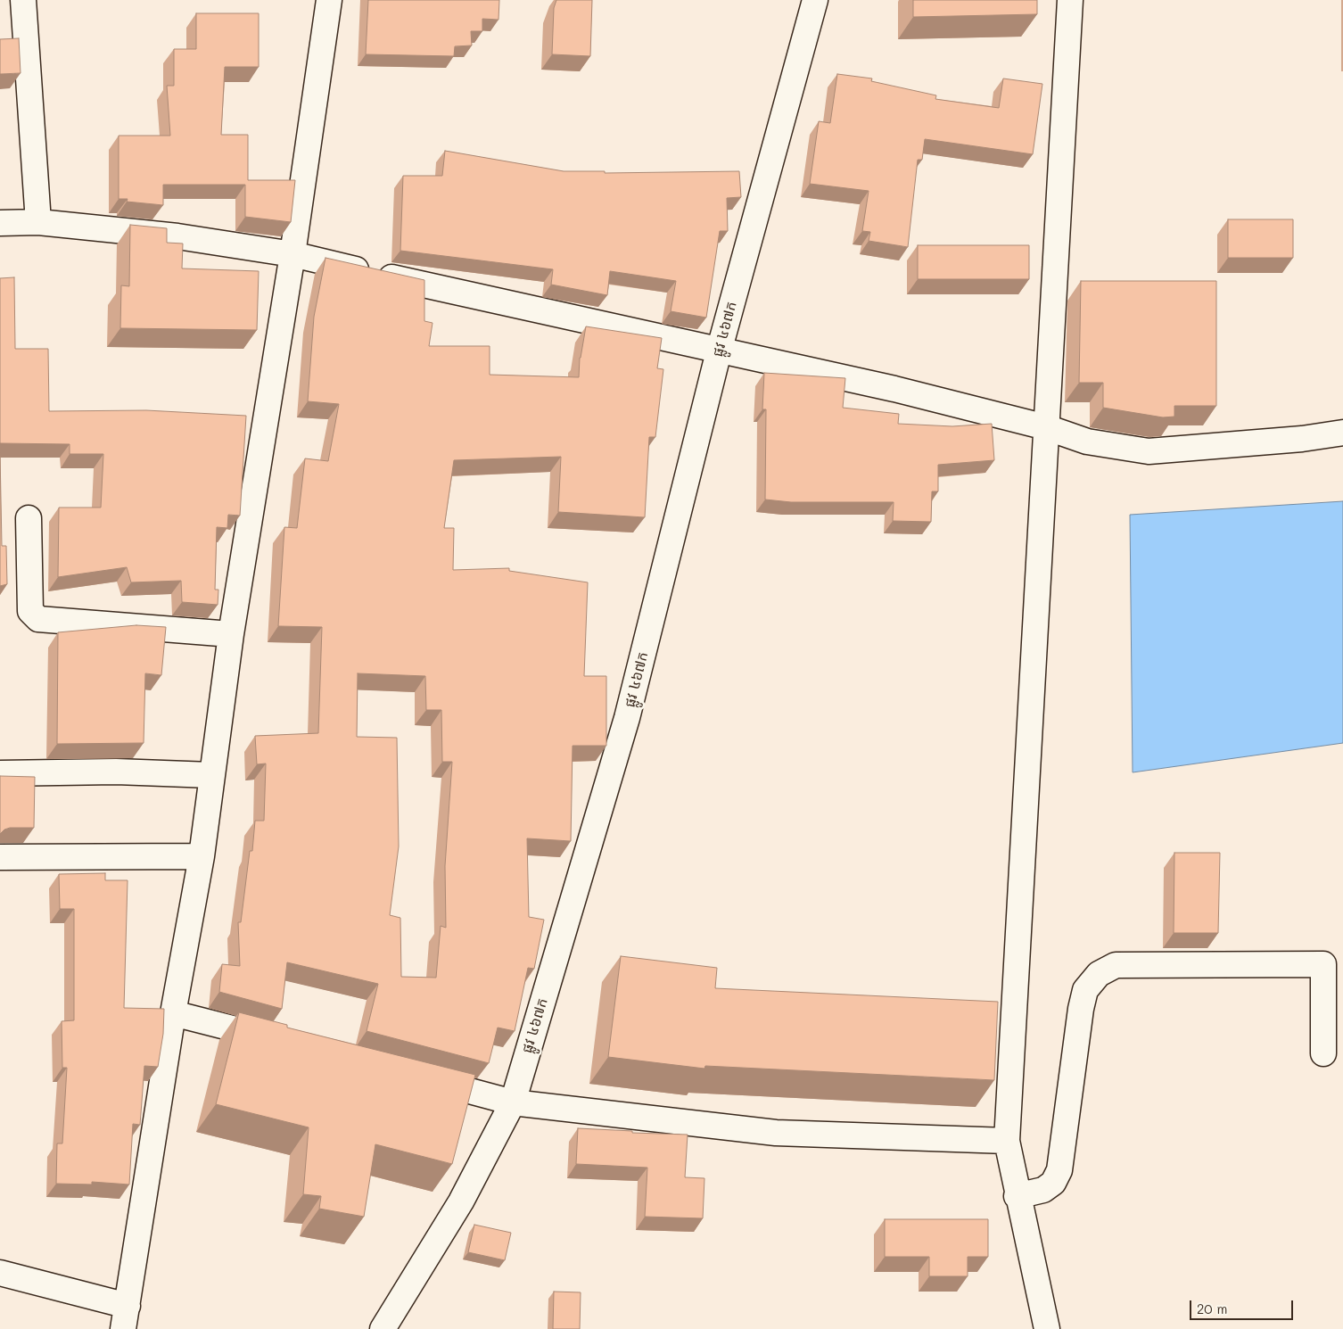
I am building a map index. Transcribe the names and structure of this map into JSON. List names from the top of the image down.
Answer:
{
  "streets": {
    "street": ["ផ្លូវ ៤៦៧ក"]
  },
  "scale_bar": "20 m"
}
